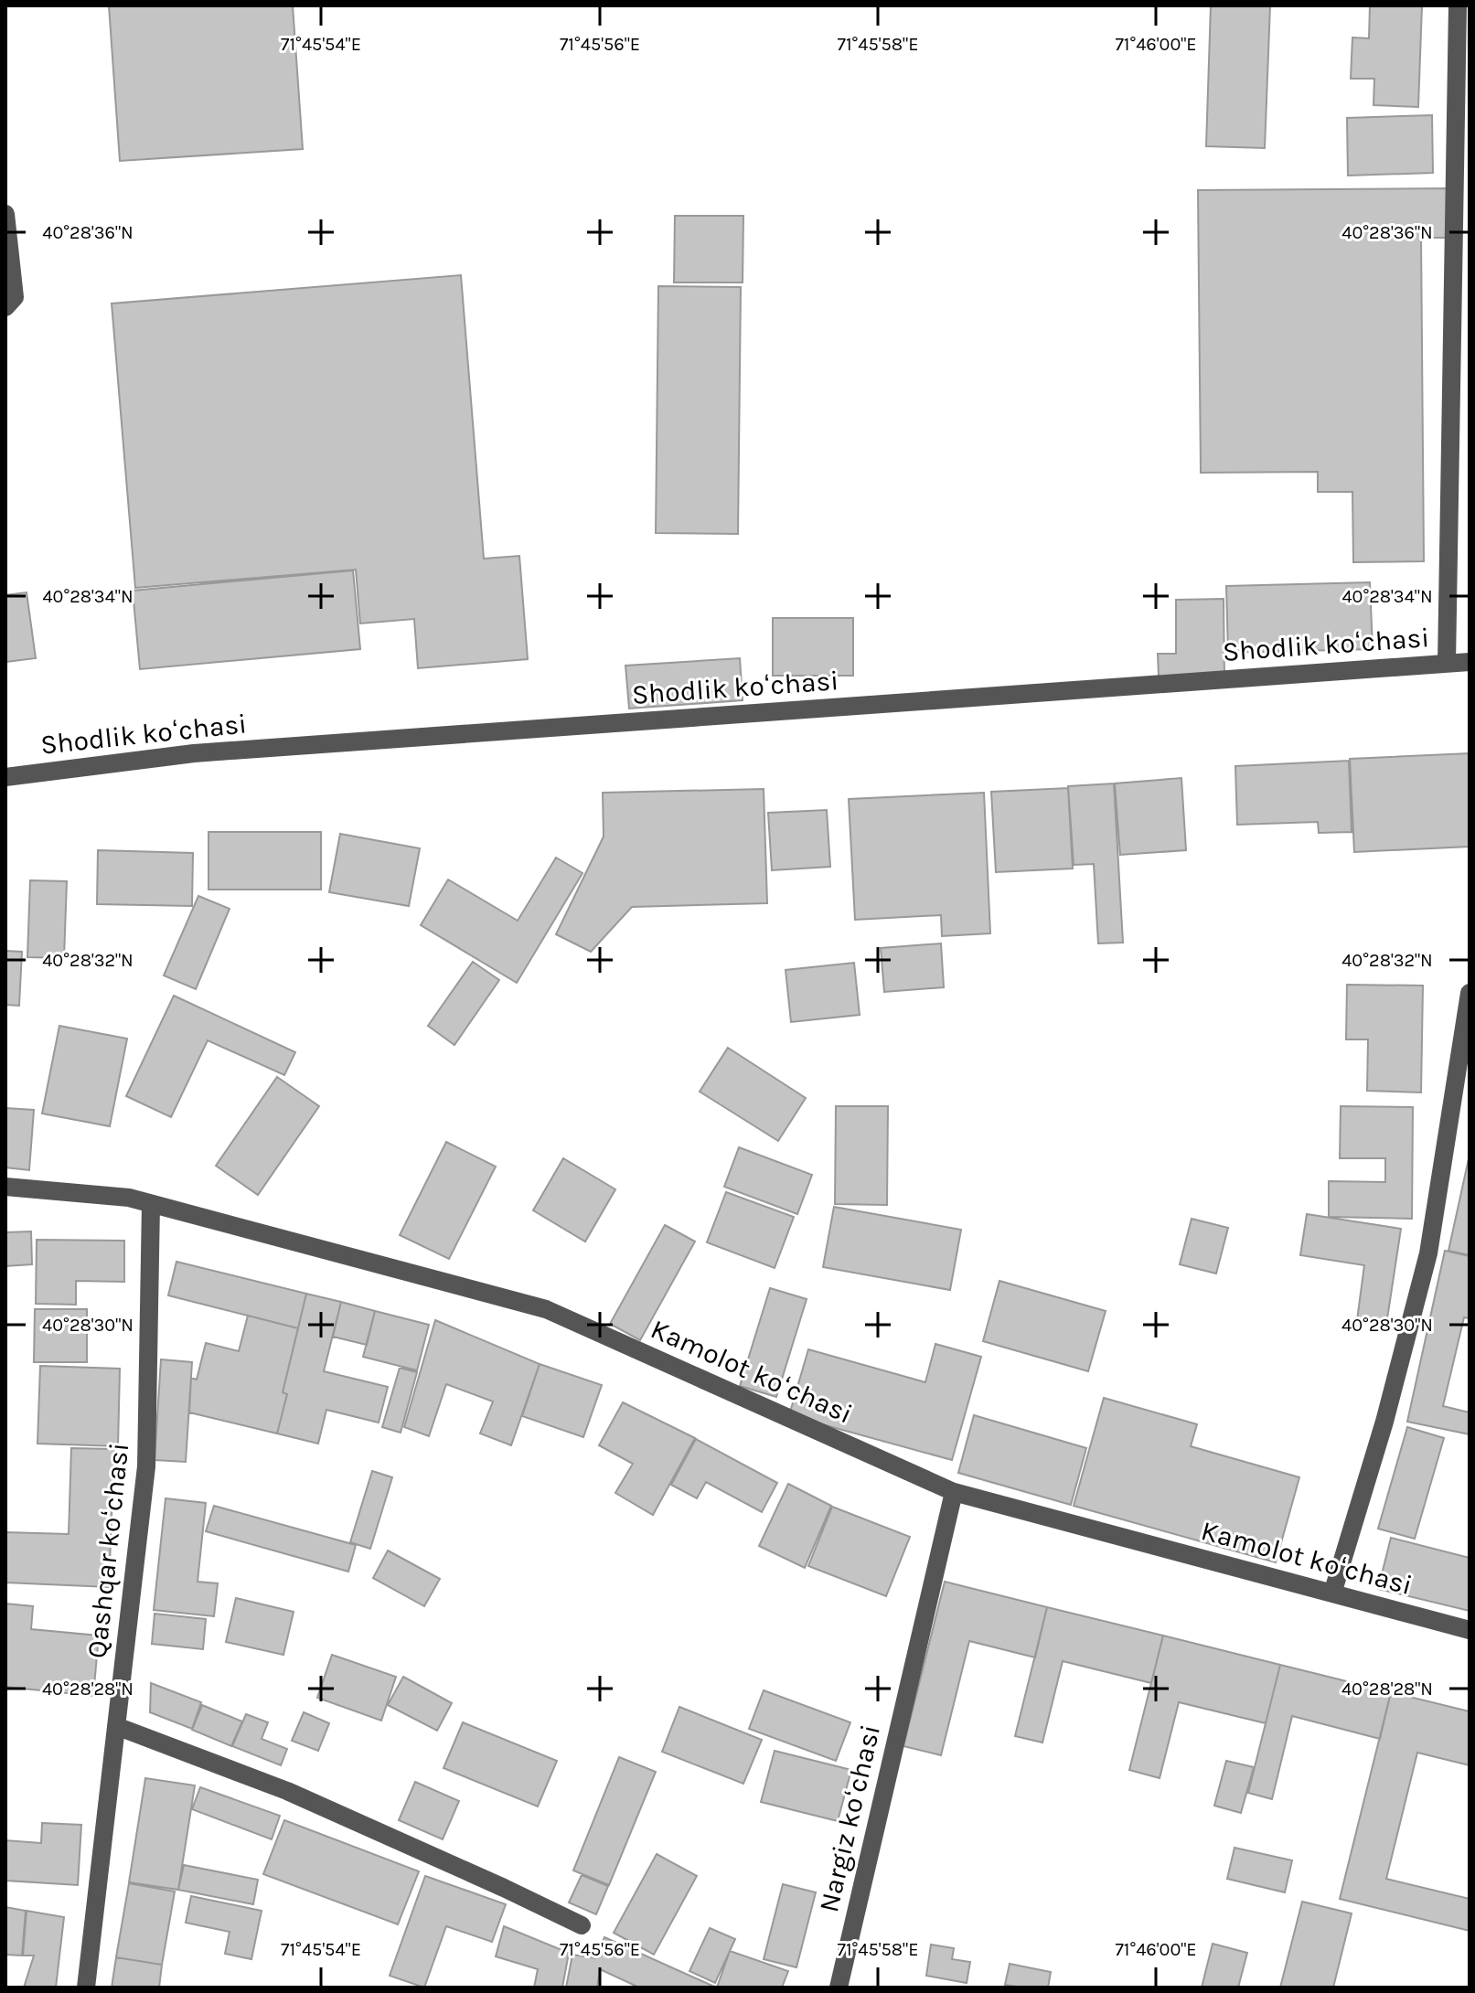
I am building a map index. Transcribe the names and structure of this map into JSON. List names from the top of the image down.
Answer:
{
  "streets": {
    "street": [
      "Shodlik koʻchasi",
      "Kamolot koʻchasi",
      "Qashqar koʻchasi",
      "Nargiz koʻchasi"
    ]
  },
  "crossings": [
    ["Kamolot koʻchasi", "Qashqar koʻchasi"],
    ["Kamolot koʻchasi", "Nargiz koʻchasi"]
  ],
  "coordinates": [
    "71°45'54\"E",
    "71°45'56\"E",
    "71°45'58\"E",
    "71°46'00\"E",
    "40°28'36\"N",
    "40°28'34\"N",
    "40°28'32\"N",
    "40°28'30\"N",
    "40°28'28\"N"
  ]
}
